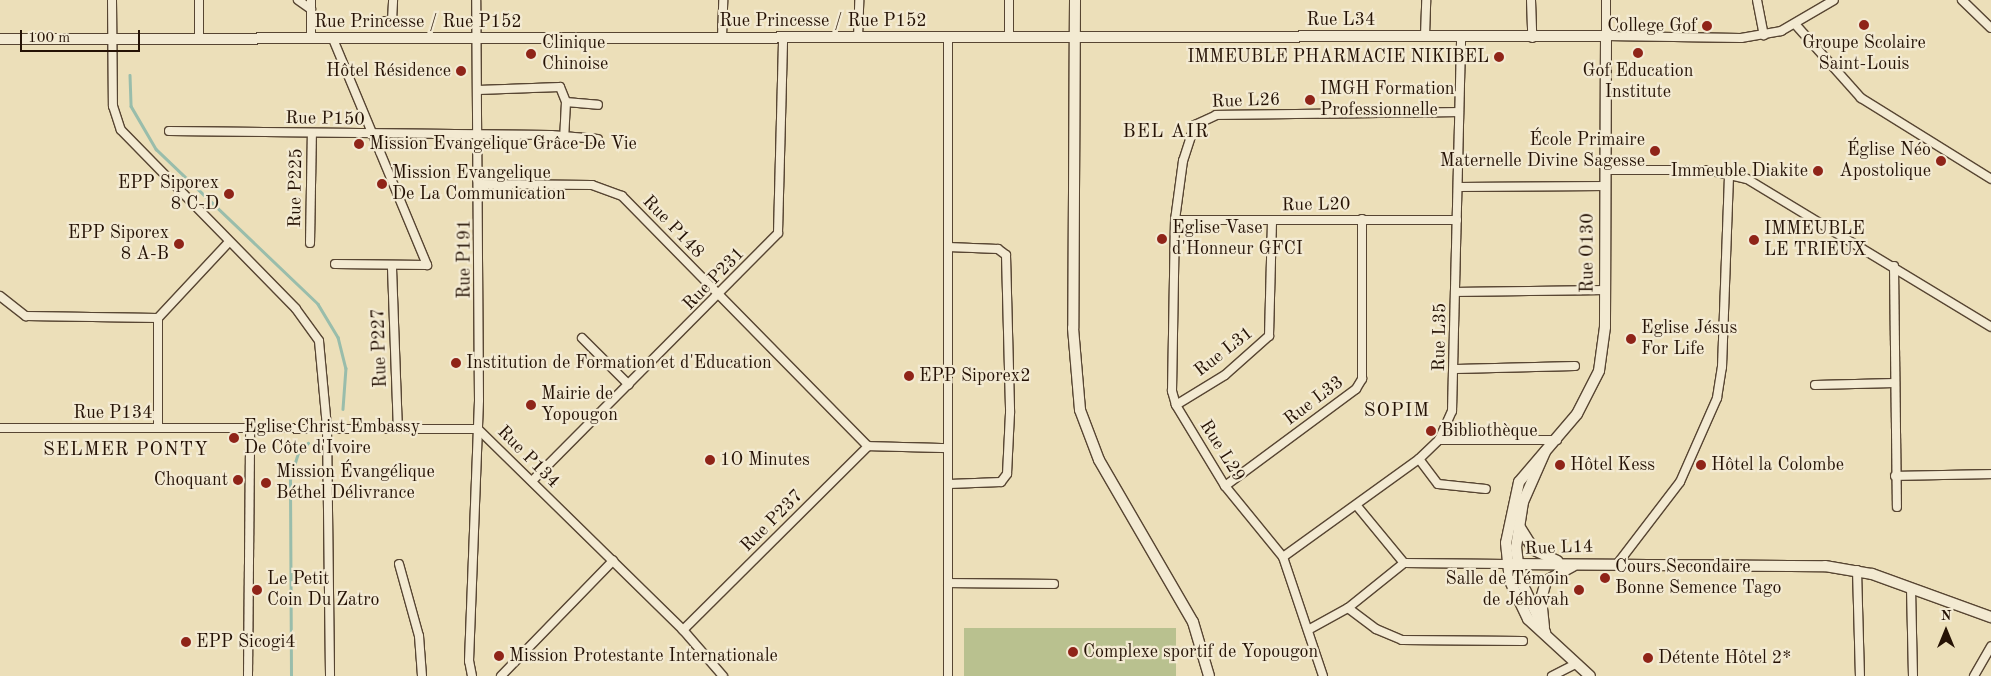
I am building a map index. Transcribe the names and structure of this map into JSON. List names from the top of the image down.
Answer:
{
  "streets": {
    "street": [
      "Rue L34",
      "Rue Princesse / Rue P152",
      "Rue L26",
      "Rue P150",
      "Rue P225",
      "Rue L20",
      "Rue P148",
      "Rue O130",
      "Rue P191",
      "Rue P231",
      "Rue L35",
      "Rue P227",
      "Rue L31",
      "Rue L33",
      "Rue P134",
      "Rue L29",
      "Rue P237",
      "Rue L14"
    ]
  },
  "crossings": [
    ["Rue L34", "Rue Princesse / Rue P152"],
    ["Rue L34", "Rue O130"],
    ["Rue L34", "Rue L35"],
    ["Rue Princesse / Rue P152", "Rue P191"],
    ["Rue Princesse / Rue P152", "Rue P231"],
    ["Rue L26", "Rue L20"],
    ["Rue L26", "Rue L35"],
    ["Rue P150", "Rue P225"],
    ["Rue P150", "Rue P191"],
    ["Rue L20", "Rue L35"],
    ["Rue L20", "Rue L31"],
    ["Rue L20", "Rue L33"],
    ["Rue P148", "Rue P191"],
    ["Rue P148", "Rue P231"],
    ["Rue P148", "Rue P237"],
    ["Rue O130", "Rue L14"],
    ["Rue P191", "Rue P134"],
    ["Rue P231", "Rue P134"],
    ["Rue L35", "Rue L29"],
    ["Rue P227", "Rue P134"],
    ["Rue L31", "Rue L29"],
    ["Rue L33", "Rue L29"],
    ["Rue P134", "Rue P237"]
  ],
  "districts": ["BEL AIR", "SOPIM", "SELMER PONTY"],
  "places": [
    "Groupe Scolaire Saint-Louis",
    "College Gof",
    "Gof Education Institute",
    "Clinique Chinoise",
    "IMMEUBLE PHARMACIE NIKIBEL",
    "Hôtel Résidence",
    "IMGH Formation Professionnelle",
    "Mission Evangelique Grâce De Vie",
    "École Primaire Maternelle Divine Sagesse",
    "Église Néo Apostolique",
    "Immeuble Diakite",
    "Mission Evangelique De La Communication",
    "EPP Siporex 8 C-D",
    "Eglise Vase d'Honneur GFCI",
    "IMMEUBLE LE TRIEUX",
    "EPP Siporex 8 A-B",
    "Eglise Jésus For Life",
    "Institution de Formation et d'Education",
    "EPP Siporex2",
    "Mairie de Yopougon",
    "Bibliothèque",
    "Eglise Christ Embassy De Côte d'Ivoire",
    "1O Minutes",
    "Hôtel Kess",
    "Hôtel la Colombe",
    "Choquant",
    "Mission Évangélique Béthel Délivrance",
    "Cours Secondaire Bonne Semence Tago",
    "Le Petit Coin Du Zatro",
    "Salle de Témoin de Jéhovah",
    "EPP Sicogi4",
    "Complexe sportif de Yopougon",
    "Mission Protestante Internationale",
    "Détente Hôtel 2*"
  ],
  "scale_bar": "100 m",
  "north": "top"
}
